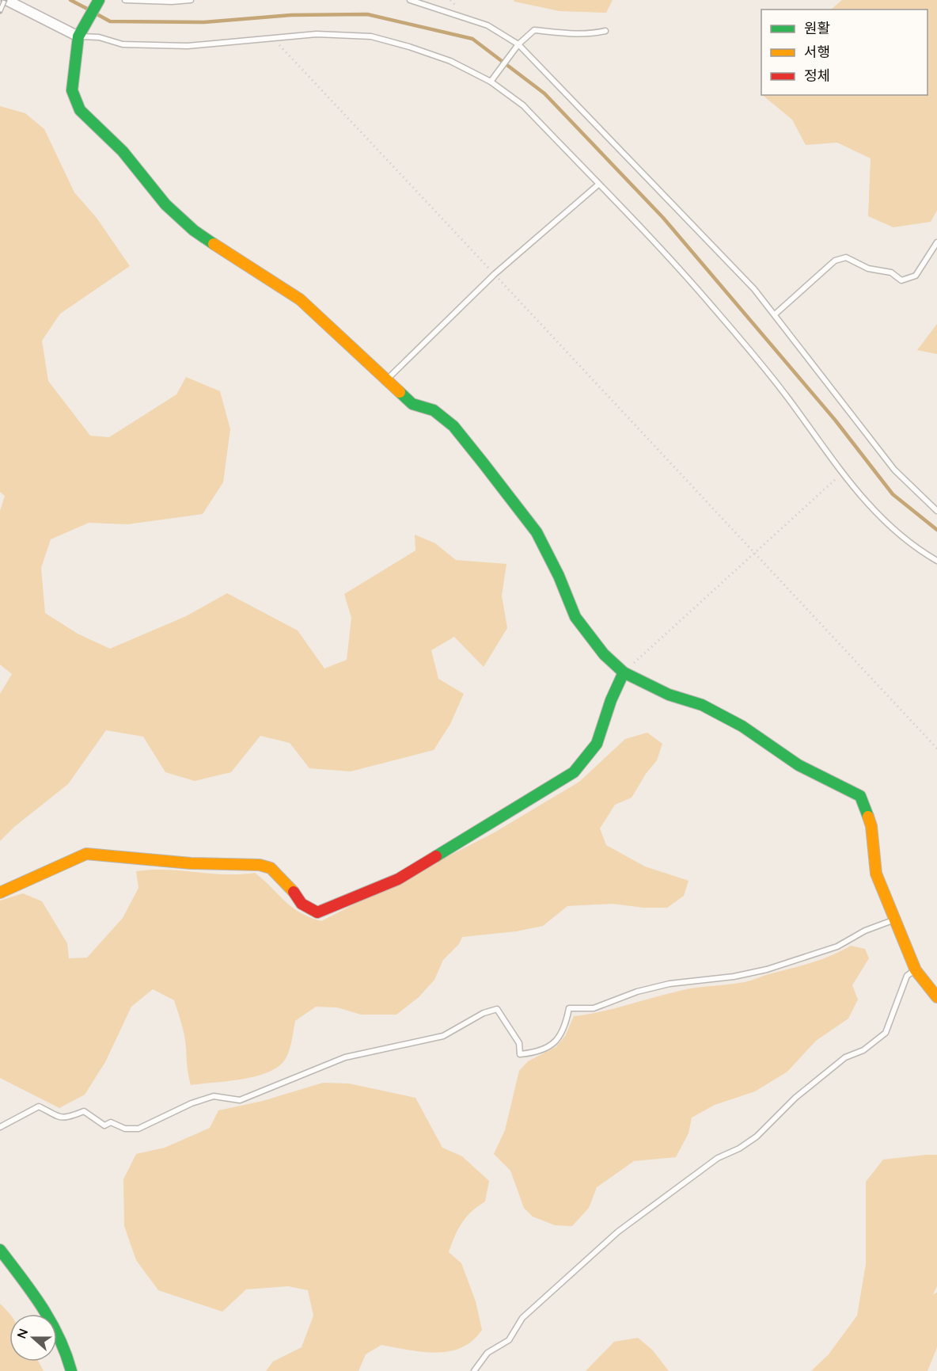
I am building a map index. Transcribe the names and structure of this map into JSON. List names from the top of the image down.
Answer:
{
  "legend": ["원활", "서행", "정체"],
  "north": "left"
}
